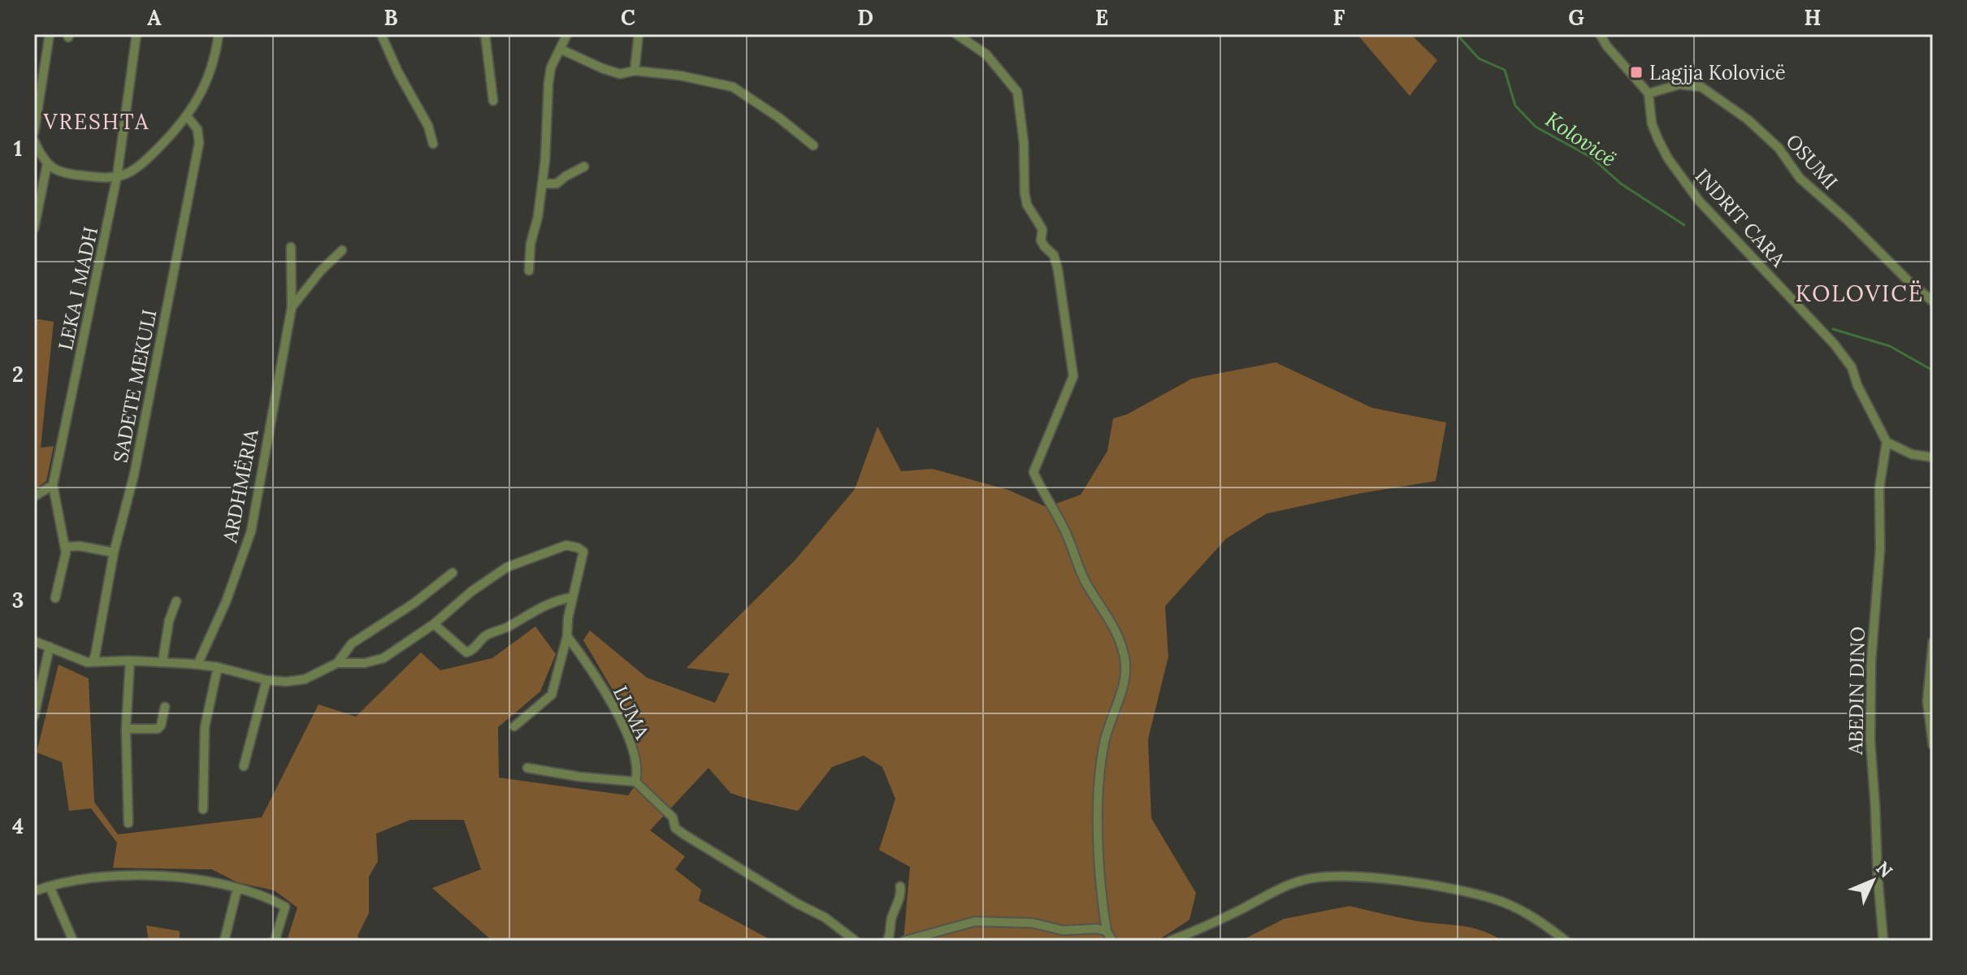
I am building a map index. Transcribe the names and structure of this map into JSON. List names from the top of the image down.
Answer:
{
  "streets": {
    "street": [
      "OSUMI",
      "INDRIT CARA",
      "LEKA I MADH",
      "SADETE MEKULI",
      "ARDHMËRIA",
      "ABEDIN DINO",
      "LUMA"
    ]
  },
  "crossings": [
    ["OSUMI", "INDRIT CARA"],
    ["INDRIT CARA", "ABEDIN DINO"]
  ],
  "districts": ["VRESHTA", "KOLOVICË"],
  "water": ["Kolovicë"],
  "places": {
    "transit": ["Lagjja Kolovicë"]
  },
  "north": "top right",
  "grid": {
    "columns": [
      "A",
      "B",
      "C",
      "D",
      "E",
      "F",
      "G",
      "H"
    ],
    "rows": [
      "1",
      "2",
      "3",
      "4"
    ]
  }
}
